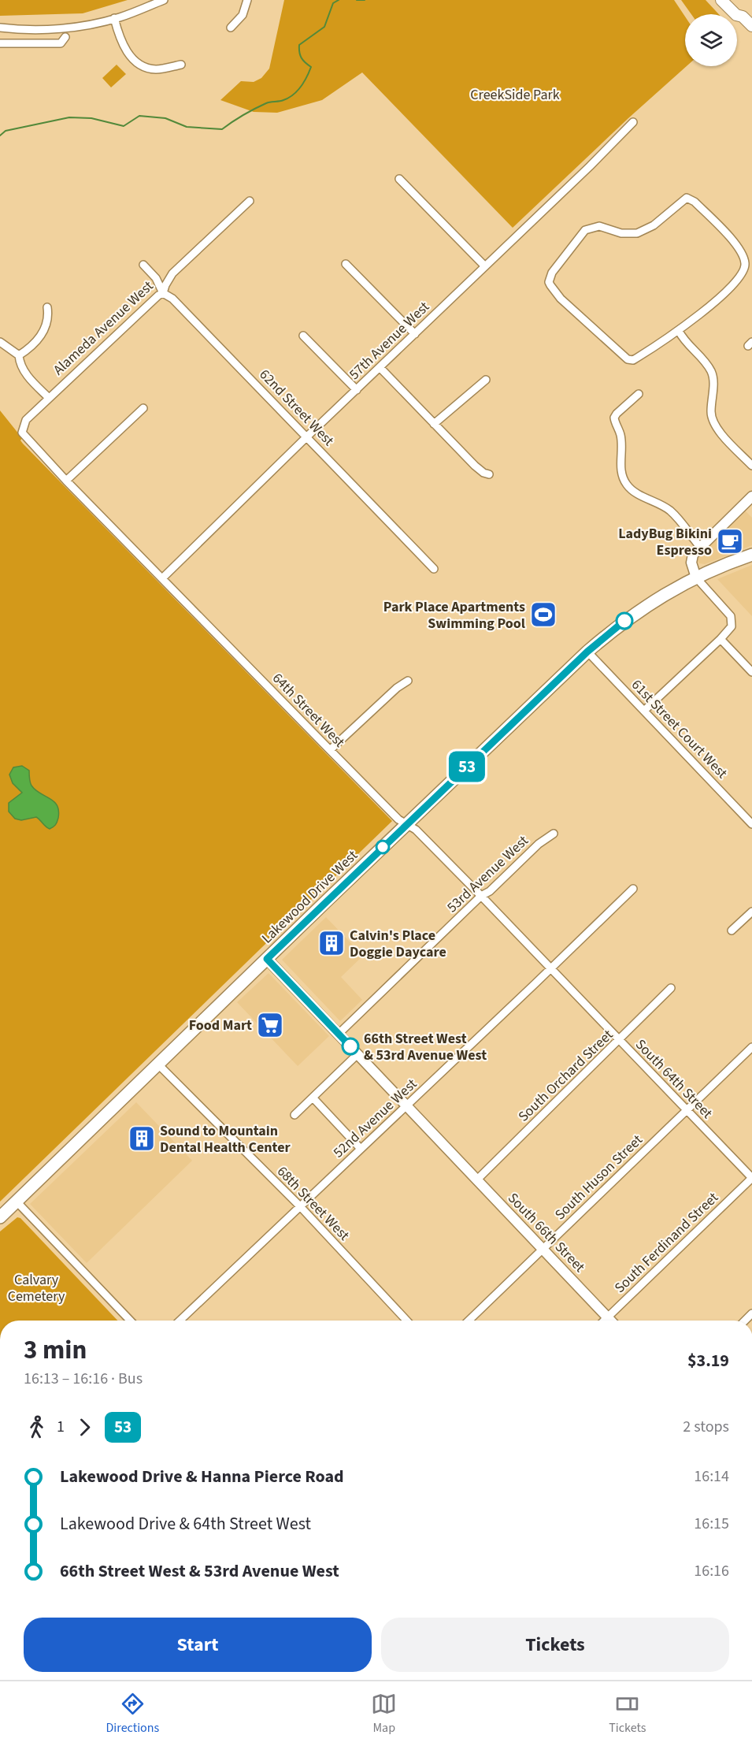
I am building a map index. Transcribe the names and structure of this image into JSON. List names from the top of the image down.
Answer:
{
  "streets": {
    "main road": ["Lakewood Drive West"],
    "street": [
      "Alameda Avenue West",
      "57th Avenue West",
      "62nd Street West",
      "64th Street West",
      "61st Street Court West",
      "53rd Avenue West",
      "South Orchard Street",
      "South 64th Street",
      "52nd Avenue West",
      "South Huson Street",
      "68th Street West",
      "South 66th Street",
      "South Ferdinand Street"
    ]
  },
  "crossings": [
    ["Alameda Avenue West", "62nd Street West"],
    ["Alameda Avenue West", "64th Street West"],
    ["57th Avenue West", "62nd Street West"],
    ["57th Avenue West", "64th Street West"],
    ["64th Street West", "53rd Avenue West"],
    ["64th Street West", "Lakewood Drive West"],
    ["64th Street West", "South 64th Street"],
    ["64th Street West", "52nd Avenue West"],
    ["61st Street Court West", "Lakewood Drive West"],
    ["53rd Avenue West", "South 66th Street"],
    ["Lakewood Drive West", "68th Street West"],
    ["Lakewood Drive West", "South 66th Street"],
    ["South Orchard Street", "South 64th Street"],
    ["South Orchard Street", "South 66th Street"],
    ["South 64th Street", "South Huson Street"],
    ["South 64th Street", "South Ferdinand Street"],
    ["52nd Avenue West", "68th Street West"],
    ["52nd Avenue West", "South 66th Street"],
    ["South Huson Street", "South 66th Street"],
    ["South 66th Street", "South Ferdinand Street"]
  ],
  "parks": ["CreekSide Park", "Calvary Cemetery"],
  "places": {
    "cafe": ["LadyBug Bikini Espresso"],
    "sports": ["Park Place Apartments Swimming Pool"],
    "building": ["Calvin's Place Doggie Daycare", "Sound to Mountain Dental Health Center"],
    "supermarket": ["Food Mart"],
    "other": ["66th Street West & 53rd Avenue West"]
  },
  "lines": ["bus line 53"],
  "page": {
    "on_map": "53",
    "heading": ["3 min", "16:13 – 16:16 · Bus", "$3.19"],
    "legs": ["1", "53", "2 stops"],
    "list": [
      {
        "name": "Lakewood Drive & Hanna Pierce Road",
        "value": "16:14"
      },
      {
        "name": "Lakewood Drive & 64th Street West",
        "value": "16:15"
      },
      {
        "name": "66th Street West & 53rd Avenue West",
        "value": "16:16"
      }
    ],
    "buttons": ["Start", "Tickets"],
    "tabs": ["Directions", "Map", "Tickets"]
  }
}
